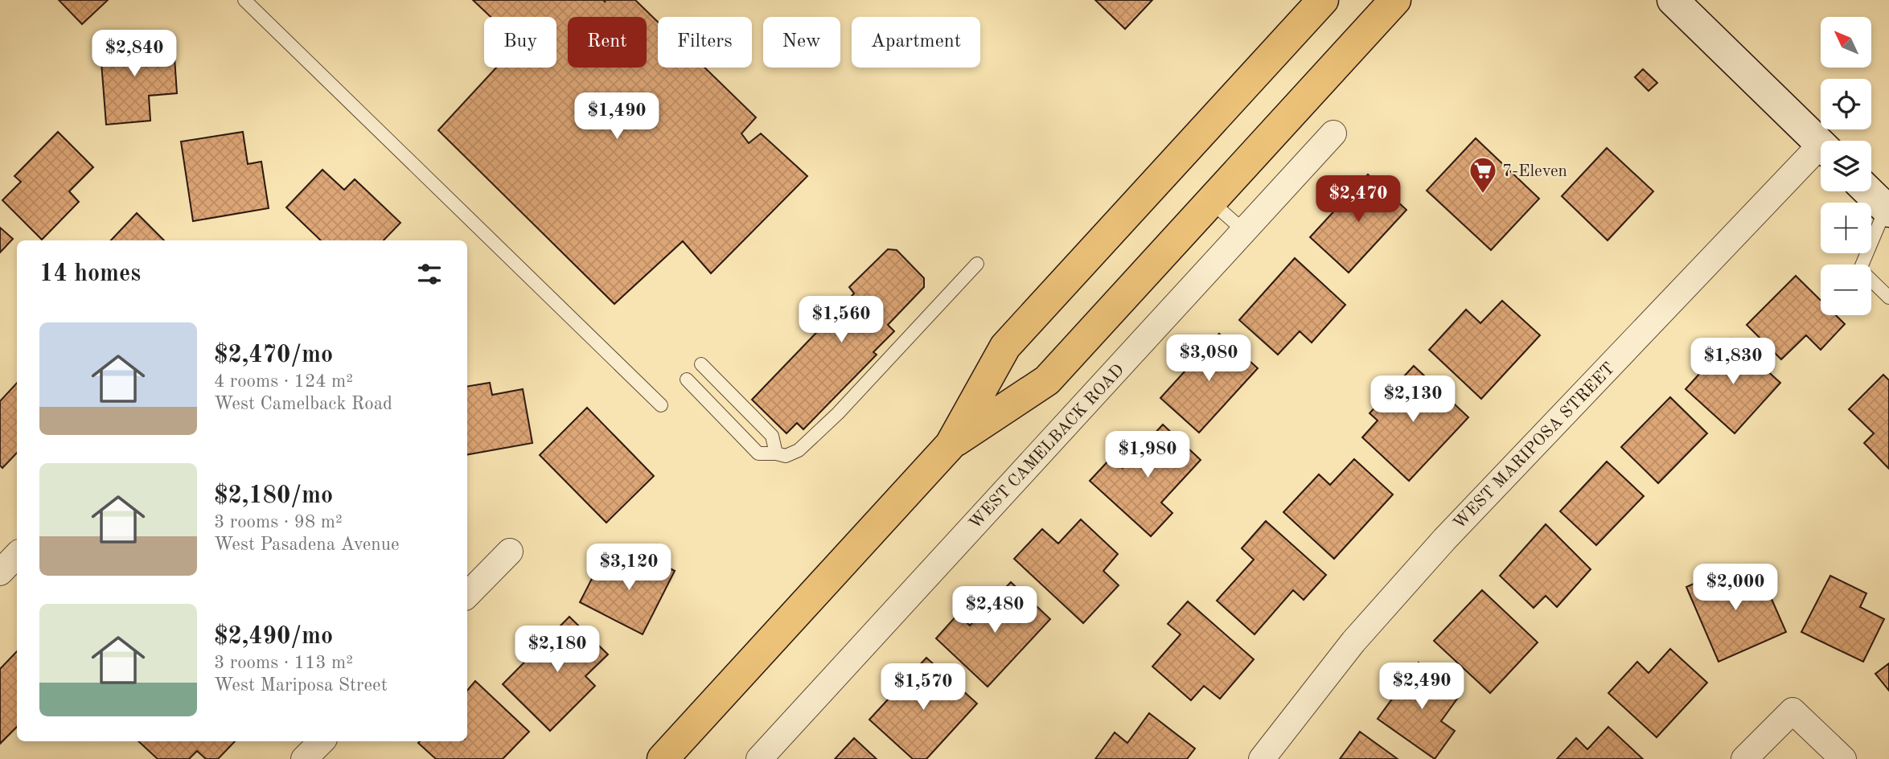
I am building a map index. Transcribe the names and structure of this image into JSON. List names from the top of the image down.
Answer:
{
  "streets": {
    "street": ["WEST MARIPOSA STREET", "WEST CAMELBACK ROAD"]
  },
  "places": {
    "supermarket": ["7-Eleven"]
  },
  "north": "top left",
  "page": {
    "map_buttons": ["+", "−"],
    "chip": [
      "Buy",
      "Rent",
      "Filters",
      "New",
      "Apartment"
    ],
    "price": [
      "$2,840",
      "$1,490",
      "$2,470",
      "$1,560",
      "$3,080",
      "$1,830",
      "$2,130",
      "$1,980",
      "$3,120",
      "$2,000",
      "$2,480",
      "$2,180",
      "$2,490",
      "$1,570"
    ],
    "heading": "14 homes",
    "list": [
      {
        "name": "$2,470/mo",
        "note": "4 rooms · 124 m² · West Camelback Road"
      },
      {
        "name": "$2,180/mo",
        "note": "3 rooms · 98 m² · West Pasadena Avenue"
      },
      {
        "name": "$2,490/mo",
        "note": "3 rooms · 113 m² · West Mariposa Street"
      }
    ]
  }
}
